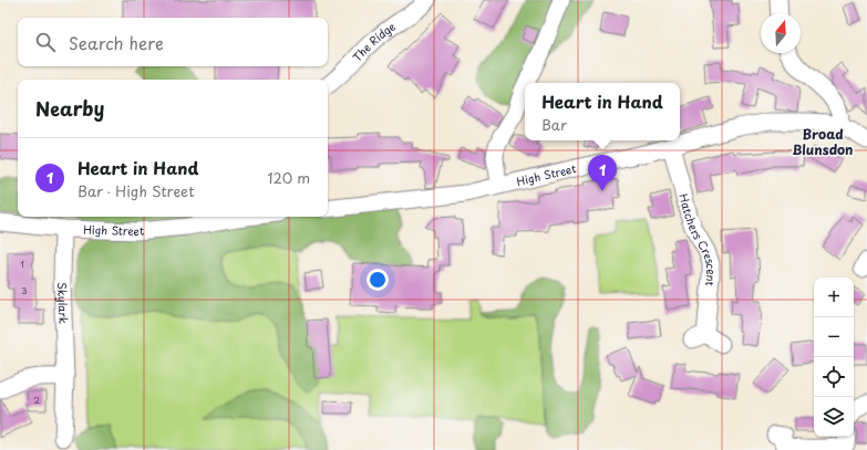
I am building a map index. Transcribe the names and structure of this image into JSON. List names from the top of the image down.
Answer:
{
  "streets": {
    "street": [
      "The Ridge",
      "High Street",
      "Hatchers Crescent",
      "Skylark"
    ]
  },
  "crossings": [
    ["High Street", "Hatchers Crescent"],
    ["High Street", "Skylark"]
  ],
  "districts": ["Broad Blunsdon"],
  "house_numbers": ["1", "3", "2"],
  "north": "top",
  "page": {
    "search": "Search here",
    "heading": "Nearby",
    "popup": ["Heart in Hand", "Bar"],
    "list": [
      {
        "mark": "1",
        "name": "Heart in Hand",
        "note": "Bar · High Street",
        "value": "120 m"
      }
    ],
    "pins": "1",
    "map_buttons": ["+", "−"]
  }
}
